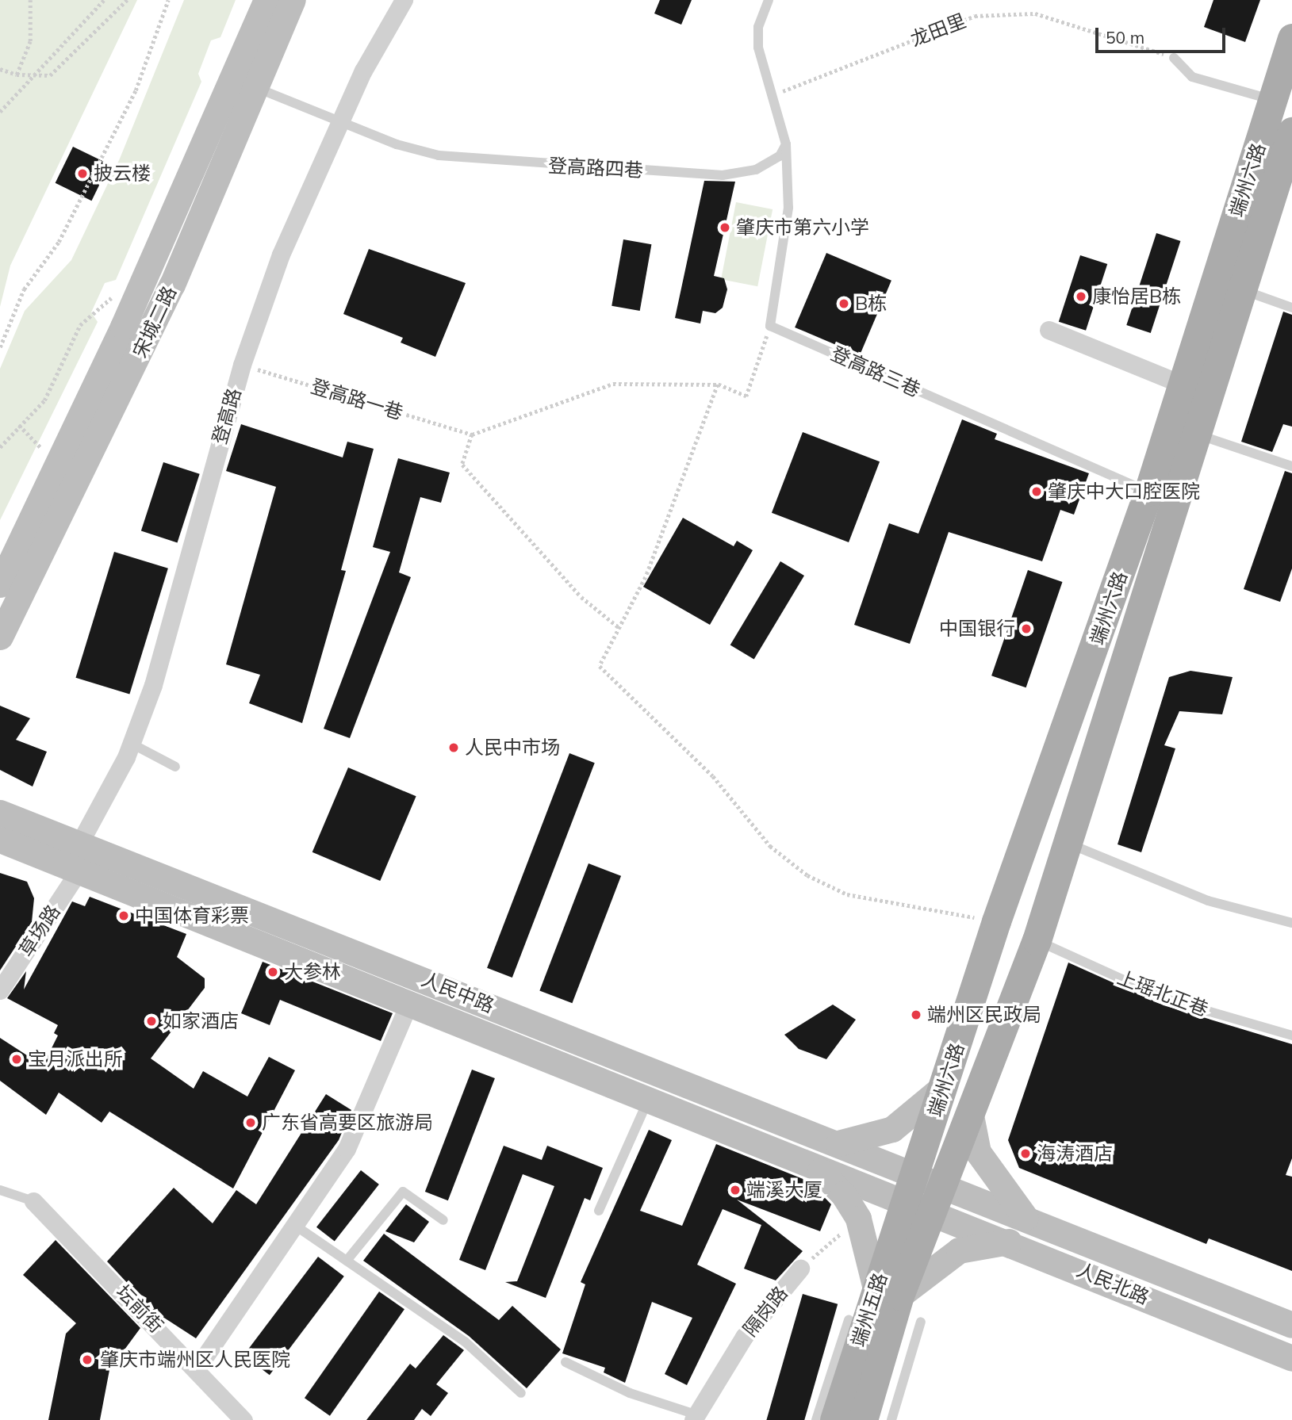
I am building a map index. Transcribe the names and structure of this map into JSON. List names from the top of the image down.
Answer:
{
  "streets": {
    "main road": [
      "端州六路",
      "宋城二路",
      "人民中路",
      "人民北路",
      "端州五路"
    ],
    "street": [
      "登高路",
      "草场路",
      "坛前街",
      "隔岗路"
    ],
    "lane": ["登高路四巷", "登高路三巷", "上瑶北正巷"],
    "path": ["龙田里", "登高路一巷"]
  },
  "crossings": [
    ["登高路四巷", "宋城二路"],
    ["登高路四巷", "登高路"],
    ["端州六路", "登高路三巷"],
    ["端州六路", "人民中路"],
    ["端州六路", "上瑶北正巷"],
    ["端州六路", "人民北路"],
    ["端州六路", "端州五路"],
    ["登高路一巷", "登高路"],
    ["登高路", "人民中路"],
    ["草场路", "人民中路"],
    ["人民中路", "端州五路"],
    ["人民北路", "端州五路"]
  ],
  "places": [
    "披云楼",
    "肇庆市第六小学",
    "康怡居B栋",
    "B栋",
    "肇庆中大口腔医院",
    "中国银行",
    "人民中市场",
    "中国体育彩票",
    "大参林",
    "端州区民政局",
    "如家酒店",
    "宝月派出所",
    "广东省高要区旅游局",
    "海涛酒店",
    "端溪大厦",
    "肇庆市端州区人民医院"
  ],
  "scale_bar": "50 m"
}
